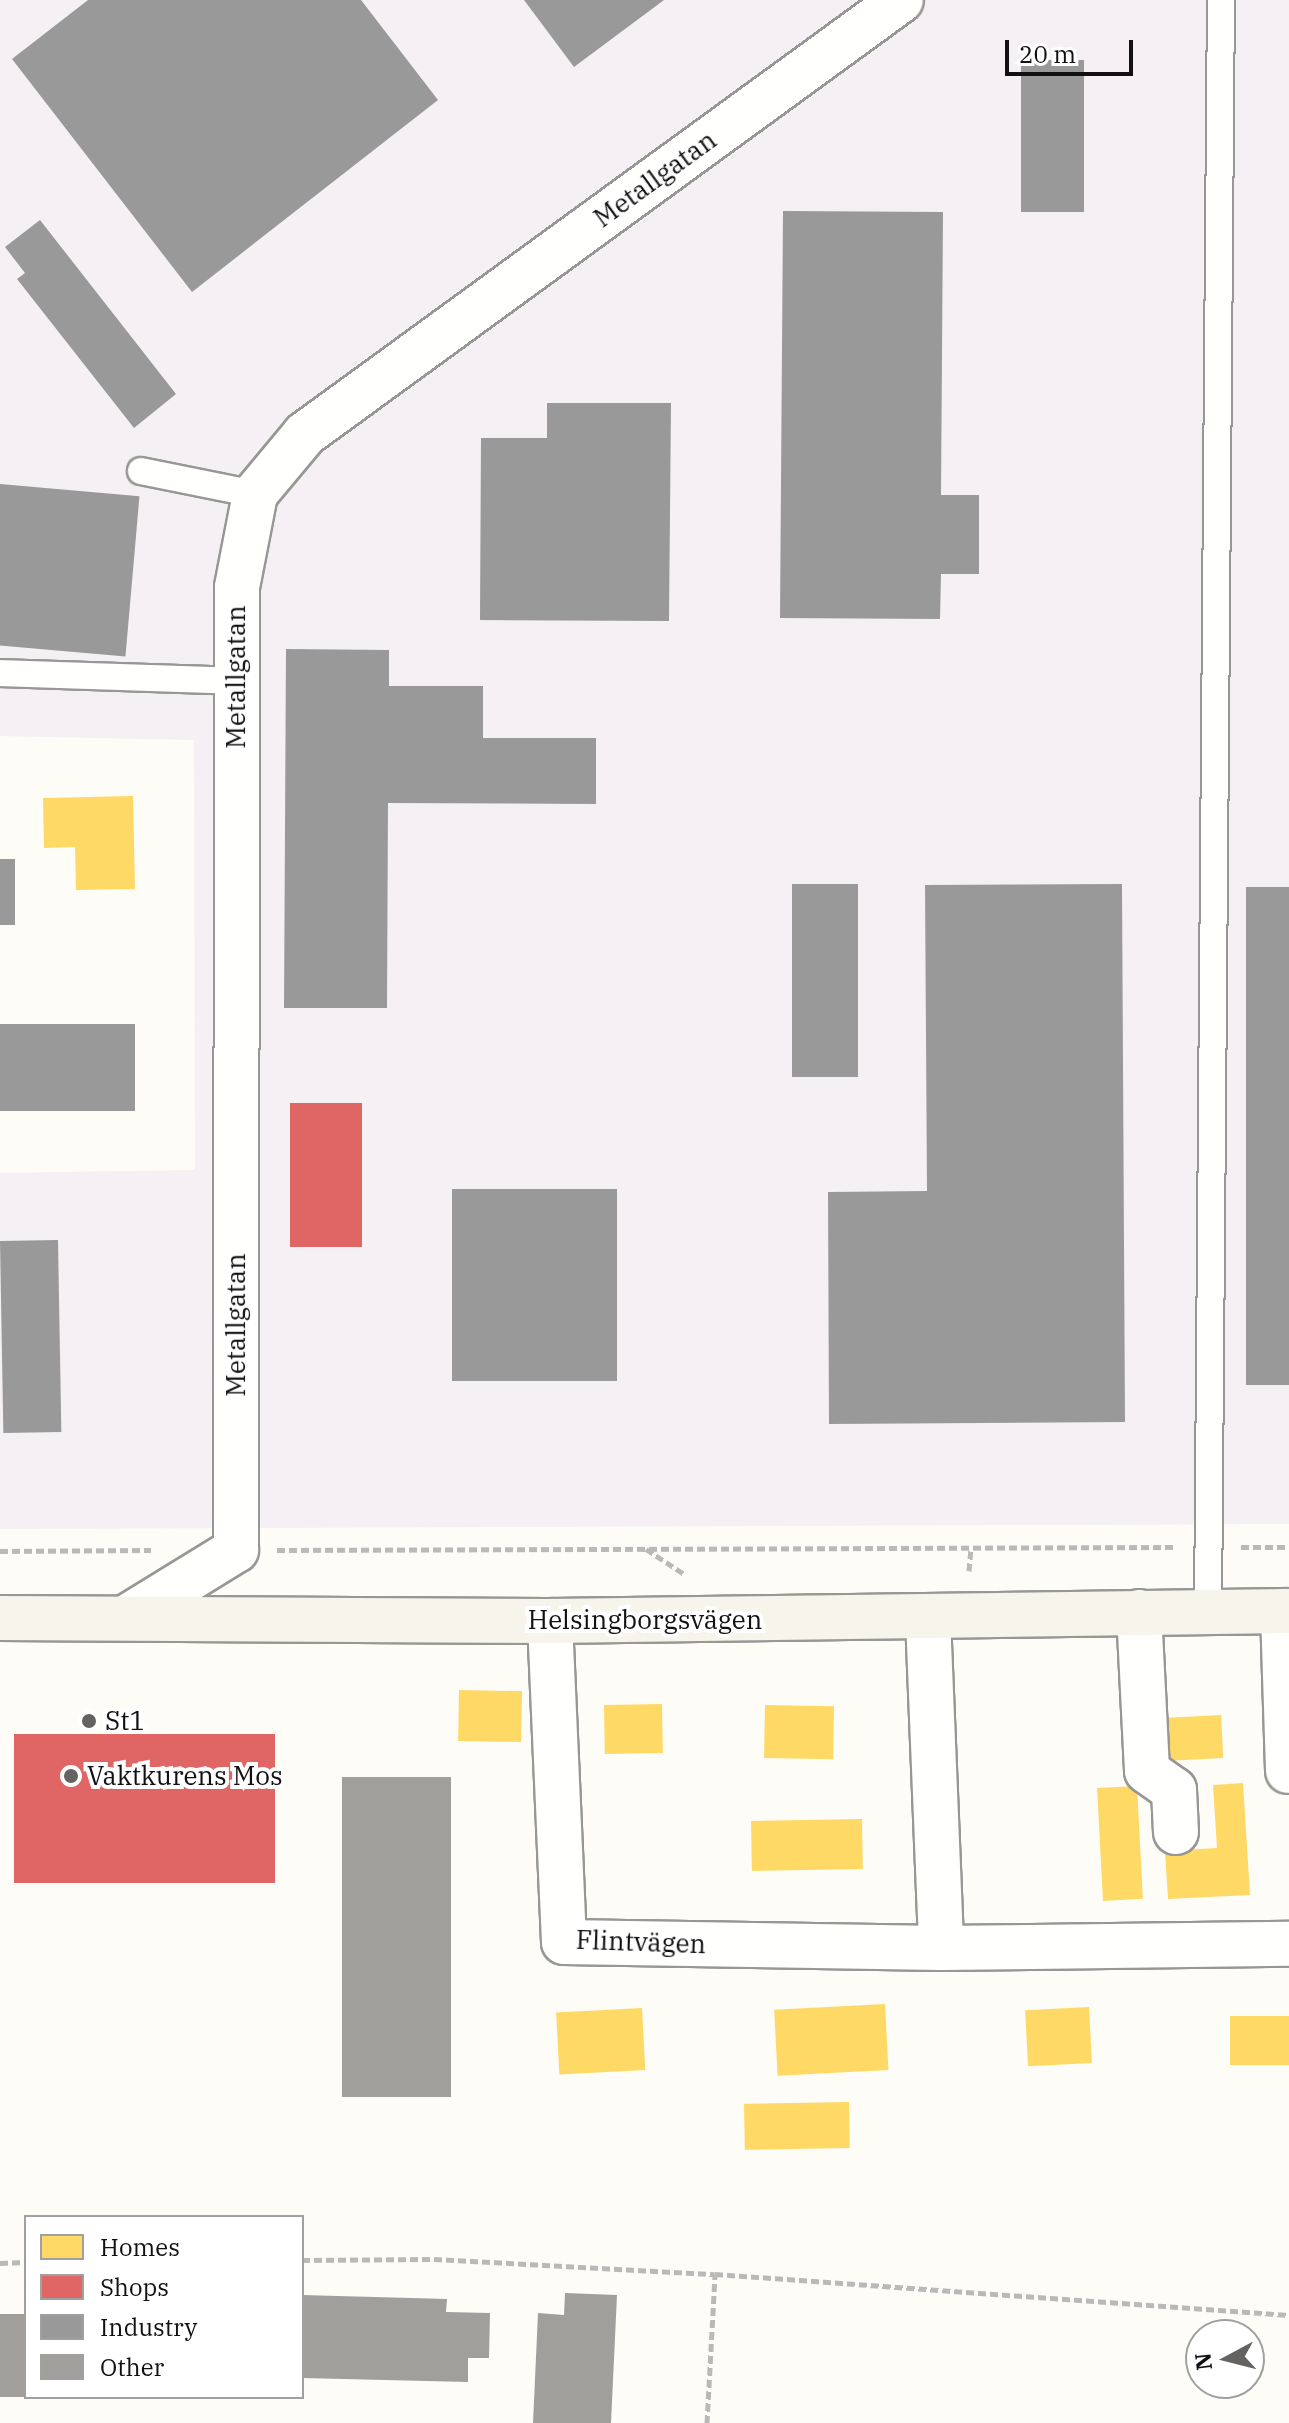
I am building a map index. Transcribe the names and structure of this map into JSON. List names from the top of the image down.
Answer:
{
  "streets": {
    "main road": ["Helsingborgsvägen"],
    "street": ["Metallgatan", "Flintvägen"]
  },
  "crossings": [
    ["Helsingborgsvägen", "Flintvägen"]
  ],
  "places": ["St1", "Vaktkurens Mos"],
  "legend": [
    "Homes",
    "Shops",
    "Industry",
    "Other"
  ],
  "scale_bar": "20 m",
  "north": "left"
}
